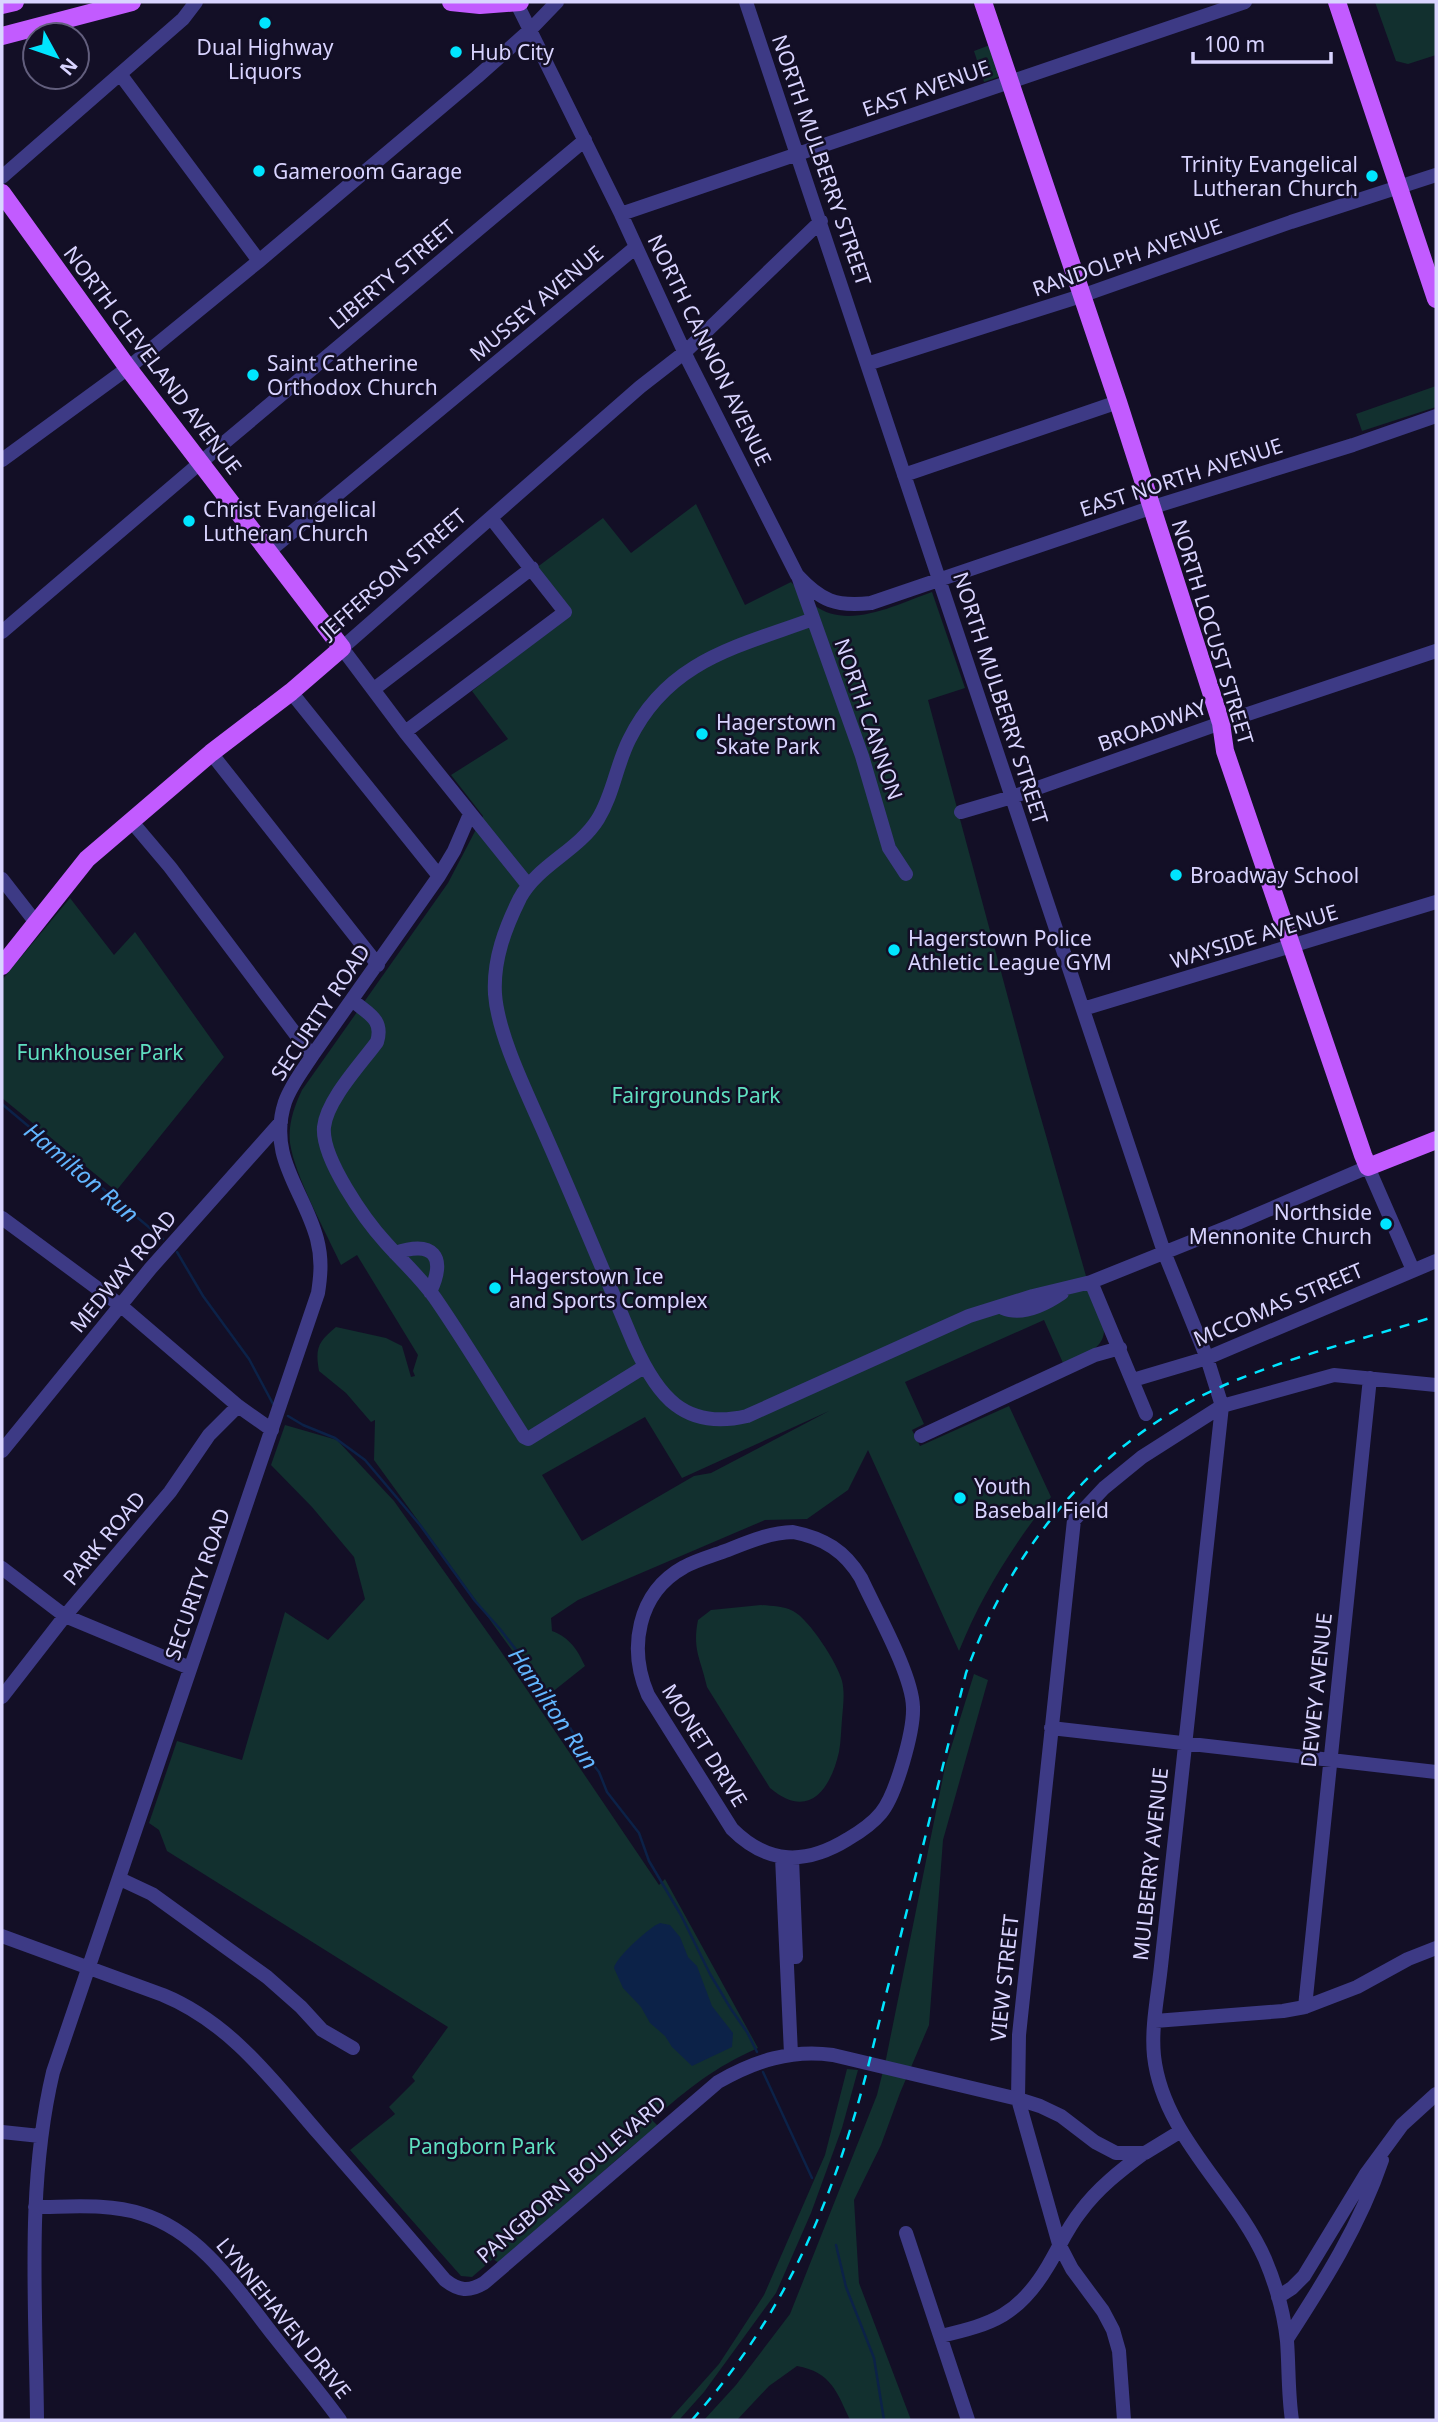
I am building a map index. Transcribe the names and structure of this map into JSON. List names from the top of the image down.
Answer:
{
  "streets": {
    "main road": ["NORTH CLEVELAND AVENUE", "JEFFERSON STREET", "NORTH LOCUST STREET"],
    "street": [
      "EAST AVENUE",
      "NORTH MULBERRY STREET",
      "RANDOLPH AVENUE",
      "LIBERTY STREET",
      "MUSSEY AVENUE",
      "NORTH CANNON AVENUE",
      "EAST NORTH AVENUE",
      "NORTH CANNON",
      "BROADWAY",
      "WAYSIDE AVENUE",
      "SECURITY ROAD",
      "MEDWAY ROAD",
      "MCCOMAS STREET",
      "PARK ROAD",
      "DEWEY AVENUE",
      "MONET DRIVE",
      "MULBERRY AVENUE",
      "VIEW STREET",
      "PANGBORN BOULEVARD",
      "LYNNEHAVEN DRIVE"
    ]
  },
  "crossings": [
    ["EAST AVENUE", "NORTH MULBERRY STREET"],
    ["EAST AVENUE", "NORTH CANNON AVENUE"],
    ["EAST AVENUE", "NORTH LOCUST STREET"],
    ["NORTH MULBERRY STREET", "RANDOLPH AVENUE"],
    ["NORTH MULBERRY STREET", "NORTH CANNON AVENUE"],
    ["NORTH MULBERRY STREET", "EAST NORTH AVENUE"],
    ["NORTH MULBERRY STREET", "JEFFERSON STREET"],
    ["NORTH MULBERRY STREET", "BROADWAY"],
    ["NORTH MULBERRY STREET", "WAYSIDE AVENUE"],
    ["NORTH MULBERRY STREET", "MCCOMAS STREET"],
    ["NORTH MULBERRY STREET", "MULBERRY AVENUE"],
    ["NORTH MULBERRY STREET", "VIEW STREET"],
    ["RANDOLPH AVENUE", "NORTH LOCUST STREET"],
    ["LIBERTY STREET", "NORTH CANNON AVENUE"],
    ["LIBERTY STREET", "NORTH CLEVELAND AVENUE"],
    ["MUSSEY AVENUE", "NORTH CANNON AVENUE"],
    ["MUSSEY AVENUE", "NORTH CLEVELAND AVENUE"],
    ["NORTH CANNON AVENUE", "EAST NORTH AVENUE"],
    ["NORTH CANNON AVENUE", "JEFFERSON STREET"],
    ["NORTH CANNON AVENUE", "NORTH CANNON"],
    ["NORTH CLEVELAND AVENUE", "JEFFERSON STREET"],
    ["NORTH CLEVELAND AVENUE", "SECURITY ROAD"],
    ["EAST NORTH AVENUE", "NORTH LOCUST STREET"],
    ["NORTH LOCUST STREET", "BROADWAY"],
    ["NORTH LOCUST STREET", "WAYSIDE AVENUE"],
    ["NORTH LOCUST STREET", "MCCOMAS STREET"],
    ["SECURITY ROAD", "MEDWAY ROAD"],
    ["SECURITY ROAD", "PANGBORN BOULEVARD"],
    ["SECURITY ROAD", "LYNNEHAVEN DRIVE"],
    ["MULBERRY AVENUE", "VIEW STREET"],
    ["VIEW STREET", "PANGBORN BOULEVARD"]
  ],
  "water": ["Hamilton Run"],
  "parks": ["Funkhouser Park", "Fairgrounds Park", "Pangborn Park"],
  "places": [
    "Dual Highway Liquors",
    "Hub City",
    "Gameroom Garage",
    "Trinity Evangelical Lutheran Church",
    "Saint Catherine Orthodox Church",
    "Christ Evangelical Lutheran Church",
    "Hagerstown Skate Park",
    "Broadway School",
    "Hagerstown Police Athletic League GYM",
    "Northside Mennonite Church",
    "Hagerstown Ice and Sports Complex",
    "Youth Baseball Field"
  ],
  "scale_bar": "100 m",
  "north": "bottom right"
}
